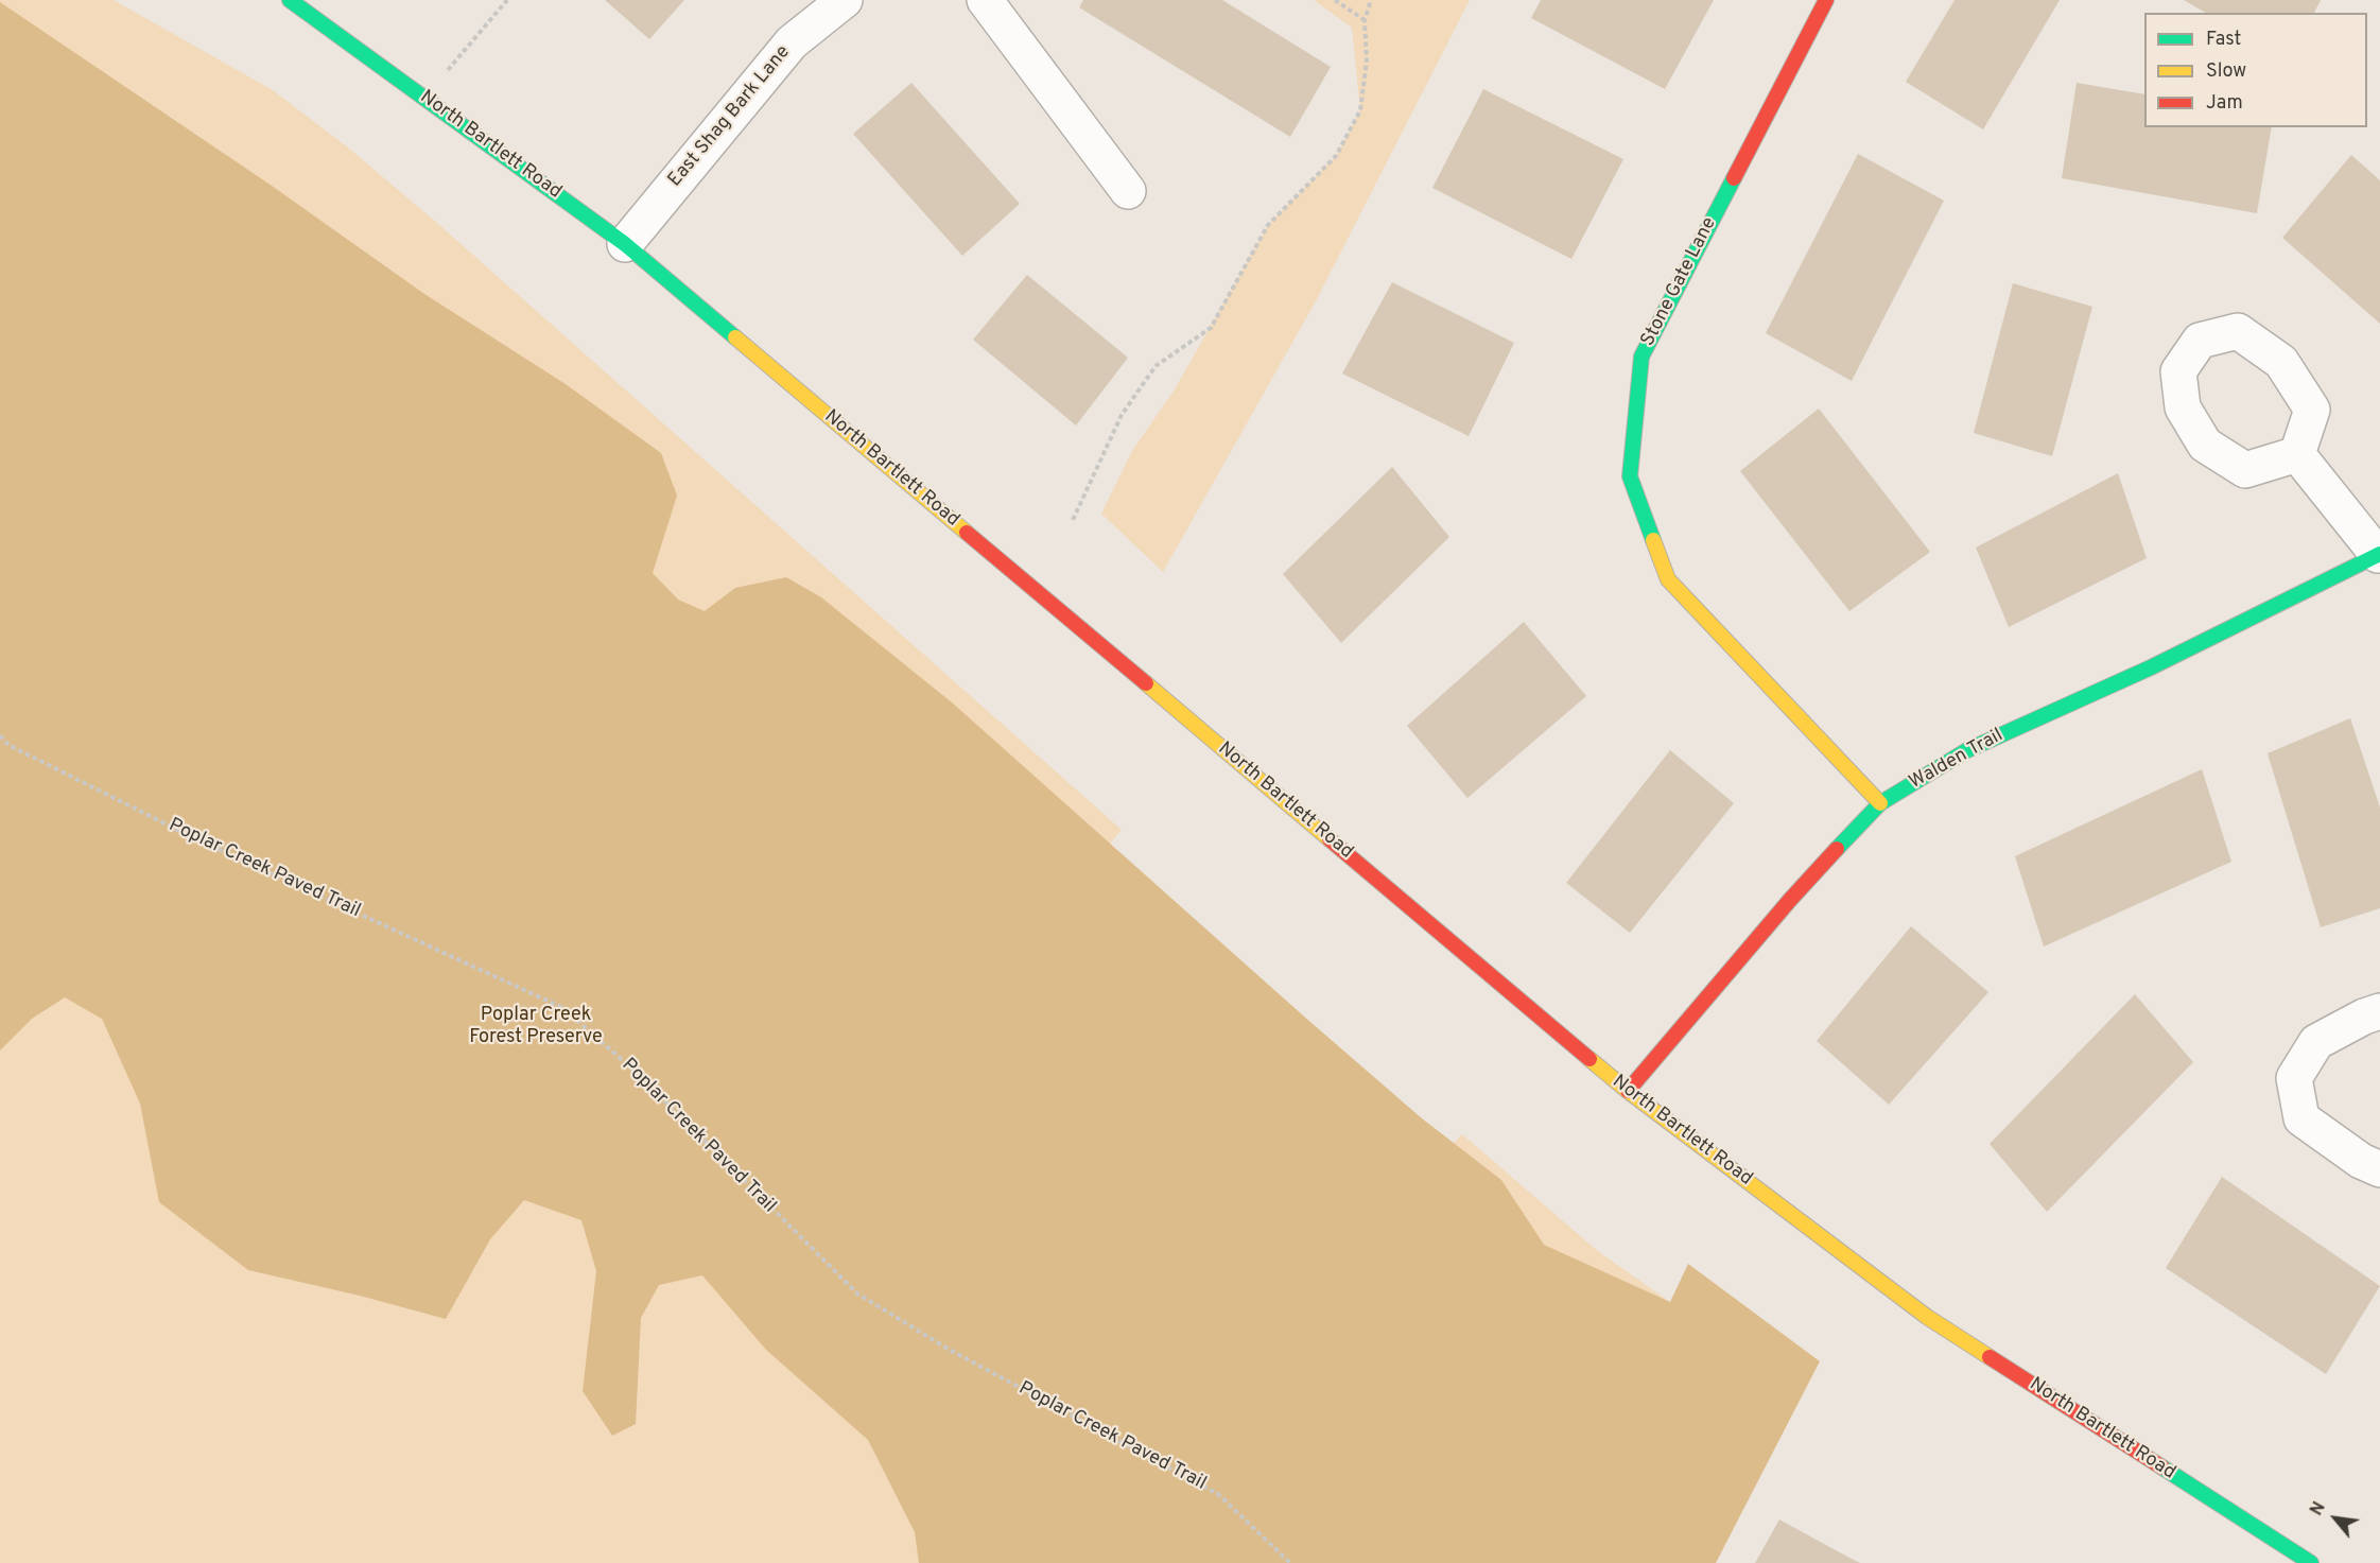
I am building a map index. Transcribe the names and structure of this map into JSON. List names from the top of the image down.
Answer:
{
  "streets": {
    "street": [
      "East Shag Bark Lane",
      "North Bartlett Road",
      "Stone Gate Lane",
      "Walden Trail"
    ],
    "path": ["Poplar Creek Paved Trail"]
  },
  "crossings": [
    ["East Shag Bark Lane", "North Bartlett Road"],
    ["North Bartlett Road", "Walden Trail"],
    ["Stone Gate Lane", "Walden Trail"]
  ],
  "parks": ["Poplar Creek Forest Preserve"],
  "legend": ["Fast", "Slow", "Jam"],
  "north": "top left"
}
